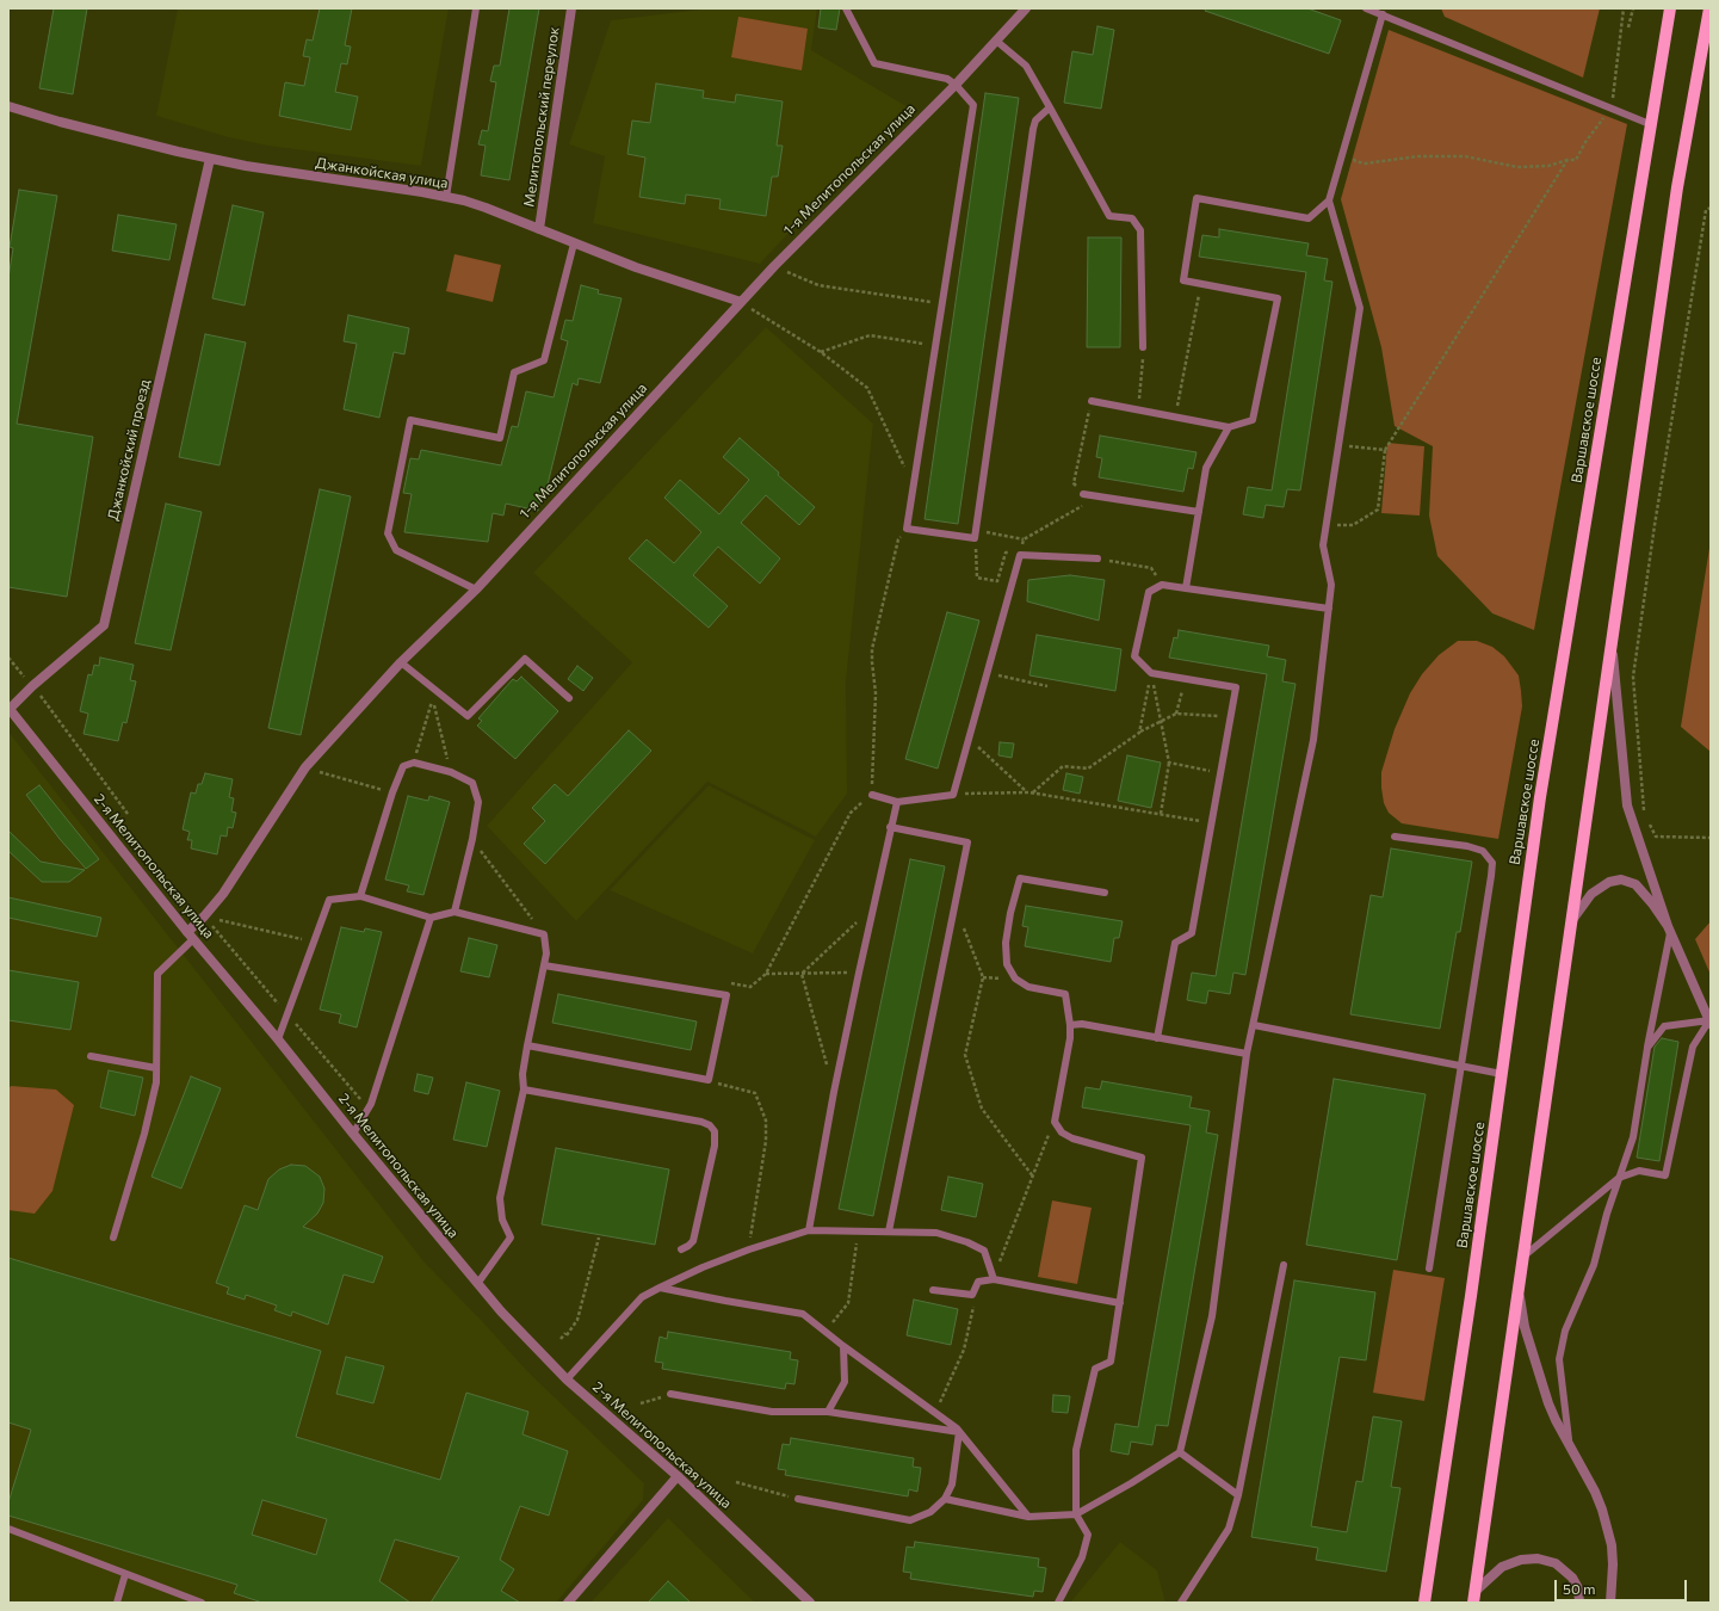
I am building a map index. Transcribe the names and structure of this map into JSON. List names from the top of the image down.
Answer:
{
  "streets": {
    "main road": ["Варшавское шоссе"],
    "street": [
      "Мелитопольский переулок",
      "1-я Мелитопольская улица",
      "Джанкойская улица",
      "Джанкойский проезд",
      "2-я Мелитопольская улица"
    ]
  },
  "crossings": [
    ["Мелитопольский переулок", "Джанкойская улица"],
    ["1-я Мелитопольская улица", "Джанкойская улица"],
    ["1-я Мелитопольская улица", "2-я Мелитопольская улица"],
    ["Джанкойская улица", "Джанкойский проезд"],
    ["Джанкойский проезд", "2-я Мелитопольская улица"]
  ],
  "scale_bar": "50 m"
}
